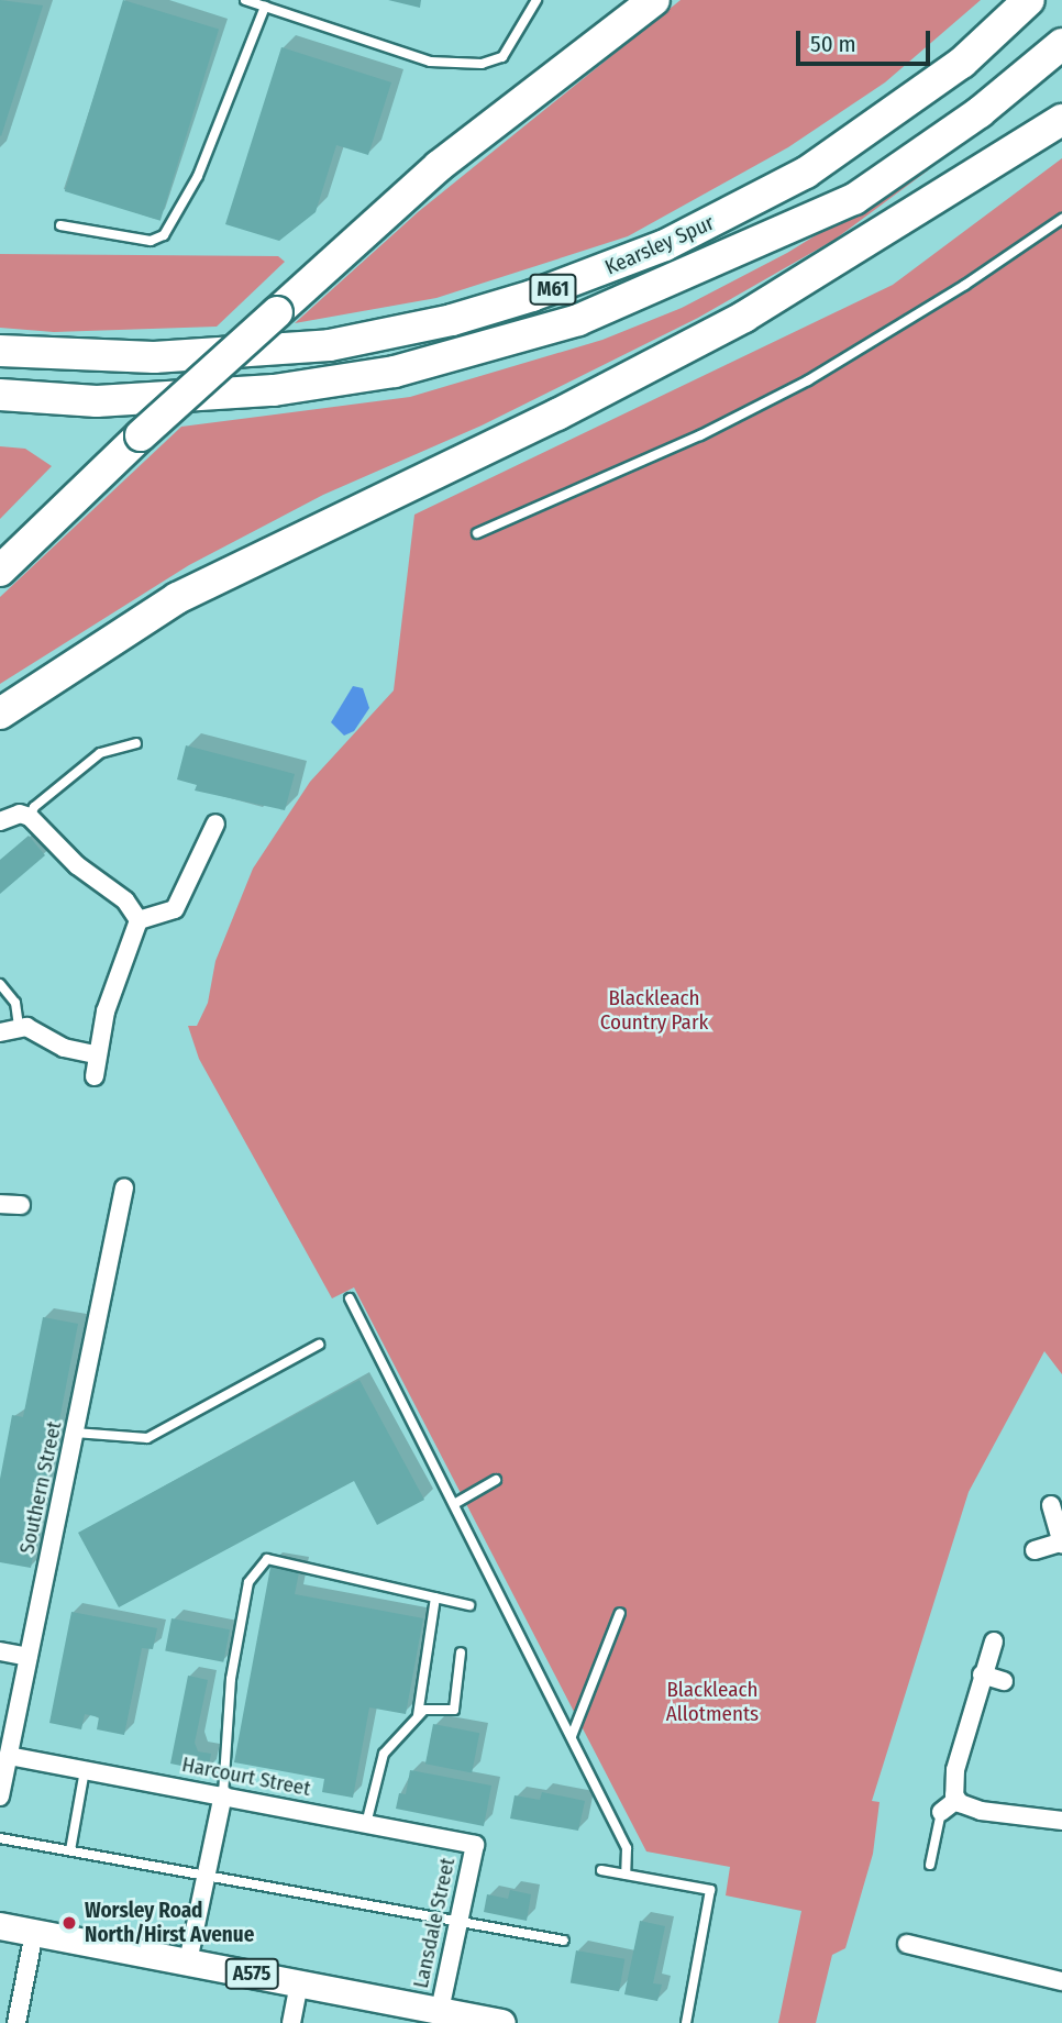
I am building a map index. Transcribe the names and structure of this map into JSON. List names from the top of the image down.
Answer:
{
  "streets": {
    "highway": ["Kearsley Spur", "M61"],
    "main road": ["A575"],
    "street": ["Southern Street", "Harcourt Street", "Lansdale Street"]
  },
  "crossings": [
    ["Kearsley Spur", "M61"],
    ["Southern Street", "Harcourt Street"],
    ["Harcourt Street", "Lansdale Street"],
    ["Lansdale Street", "A575"]
  ],
  "parks": ["Blackleach Country Park", "Blackleach Allotments"],
  "places": ["Worsley Road North/Hirst Avenue"],
  "scale_bar": "50 m"
}
